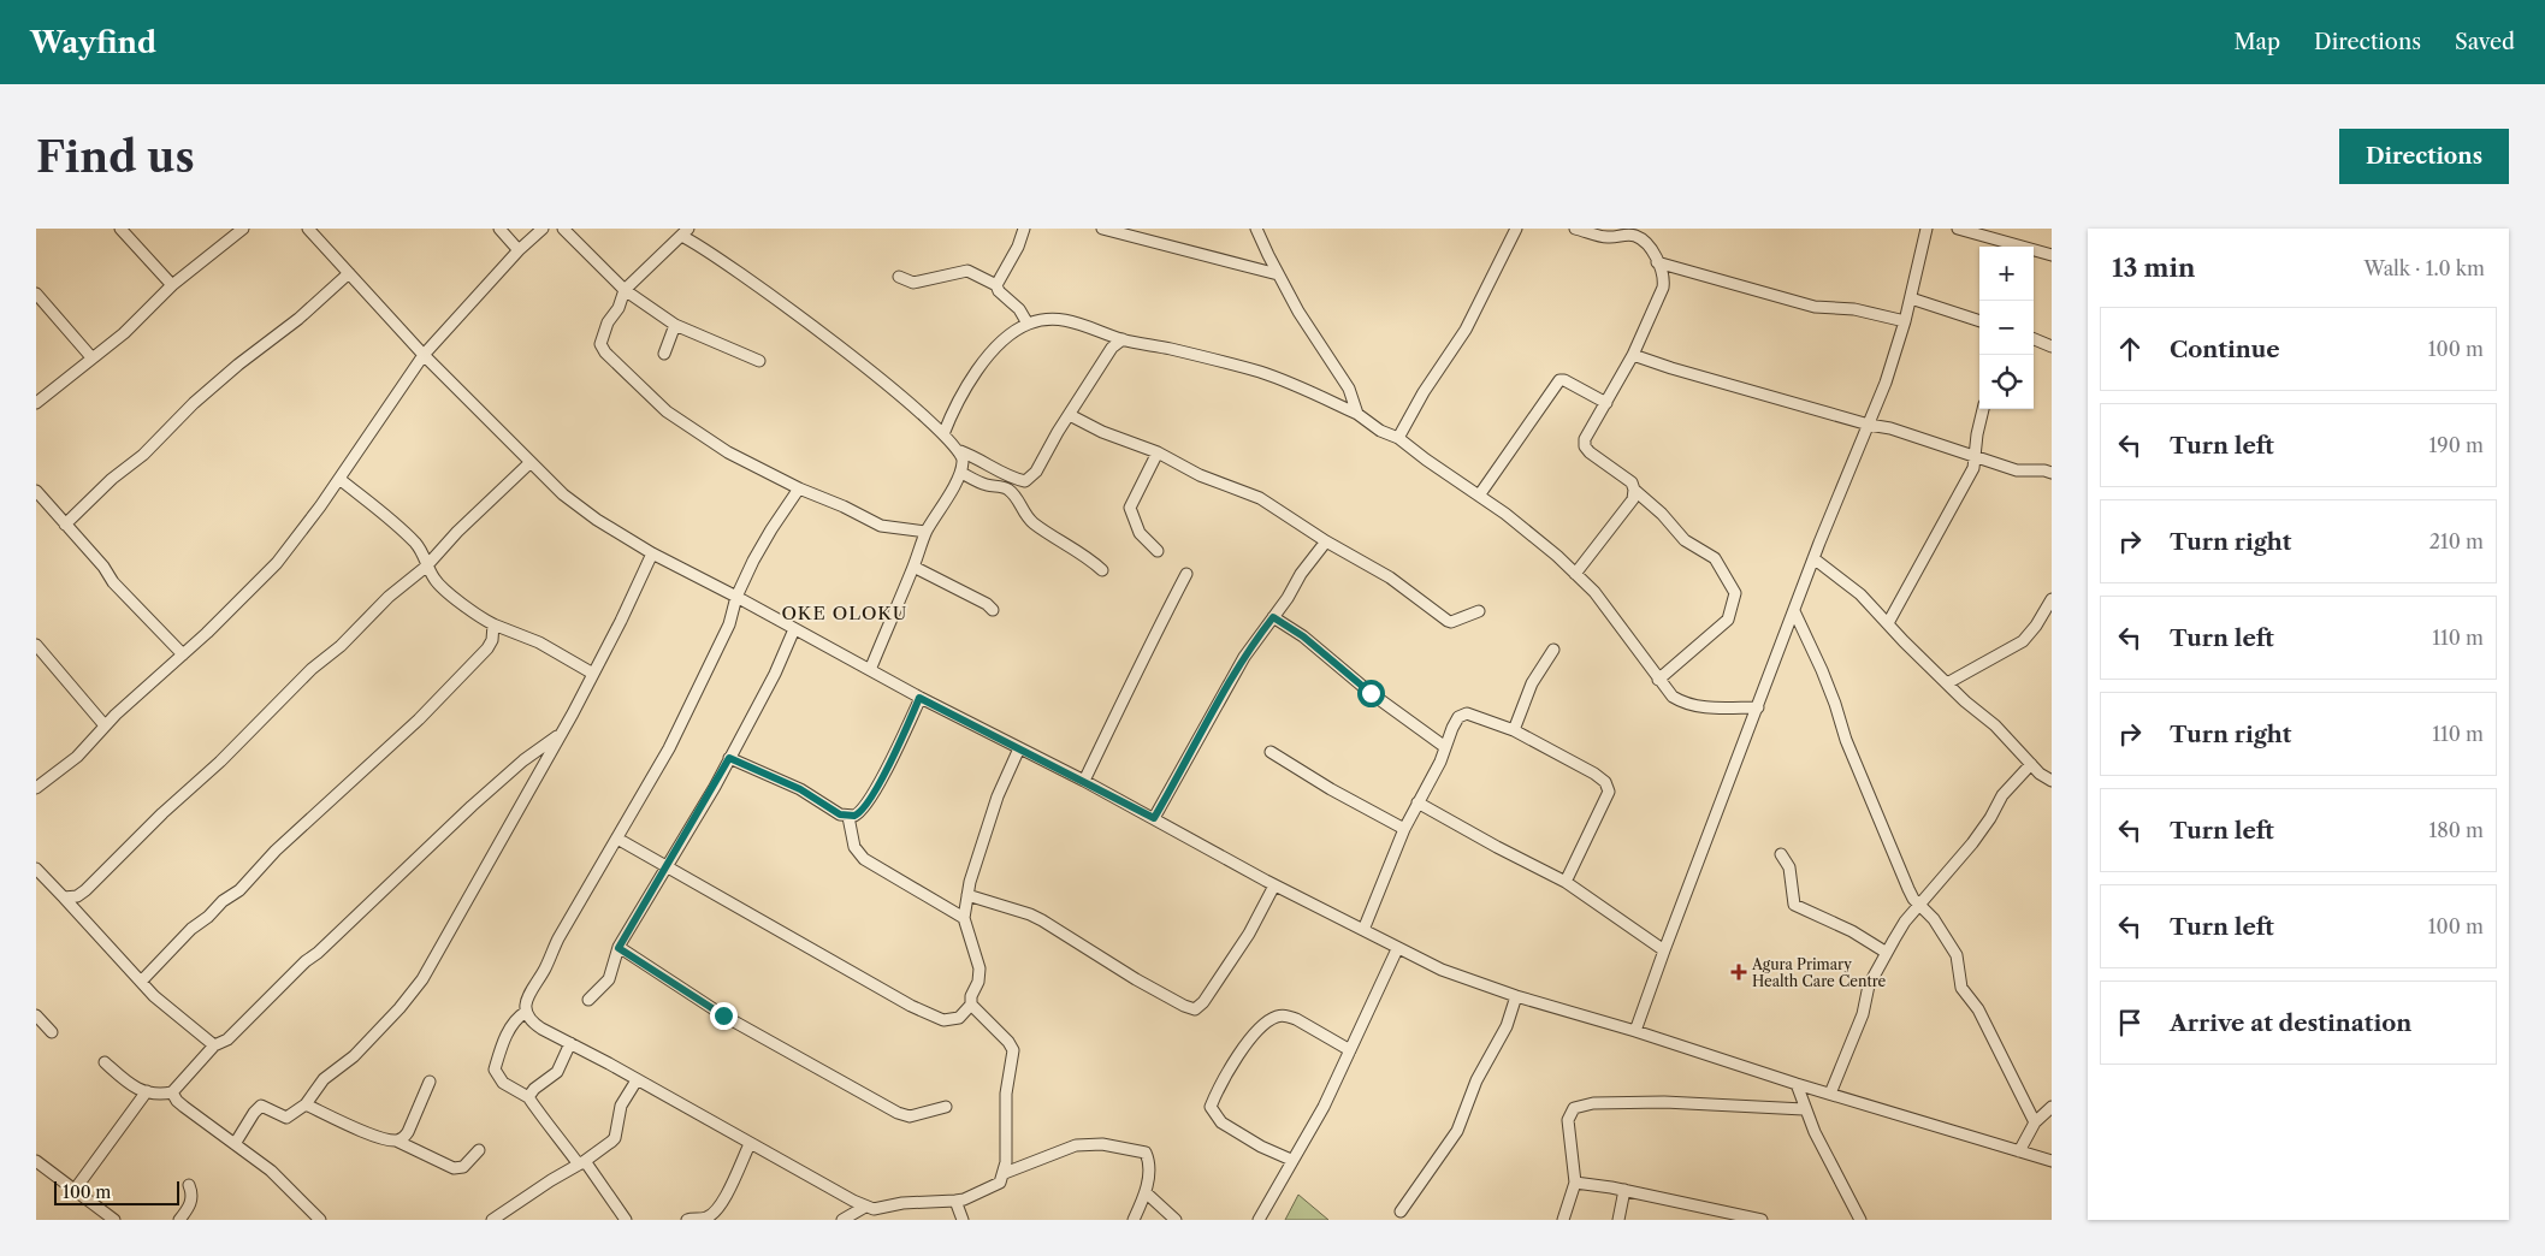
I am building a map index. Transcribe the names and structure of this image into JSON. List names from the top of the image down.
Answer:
{
  "districts": ["OKE OLOKU"],
  "places": {
    "health": ["Agura Primary Health Care Centre"]
  },
  "scale_bar": "100 m",
  "page": {
    "header": "Wayfind",
    "nav": ["Map", "Directions", "Saved"],
    "buttons": "Directions",
    "title": "Find us",
    "heading": ["13 min", "Walk · 1.0 km"],
    "map_buttons": ["+", "−"],
    "list": [
      ["Continue", "100 m"],
      ["Turn left", "190 m"],
      ["Turn right", "210 m"],
      ["Turn left", "110 m"],
      ["Turn right", "110 m"],
      ["Turn left", "180 m"],
      ["Turn left", "100 m"],
      "Arrive at destination"
    ],
    "scale": "100 m"
  }
}
